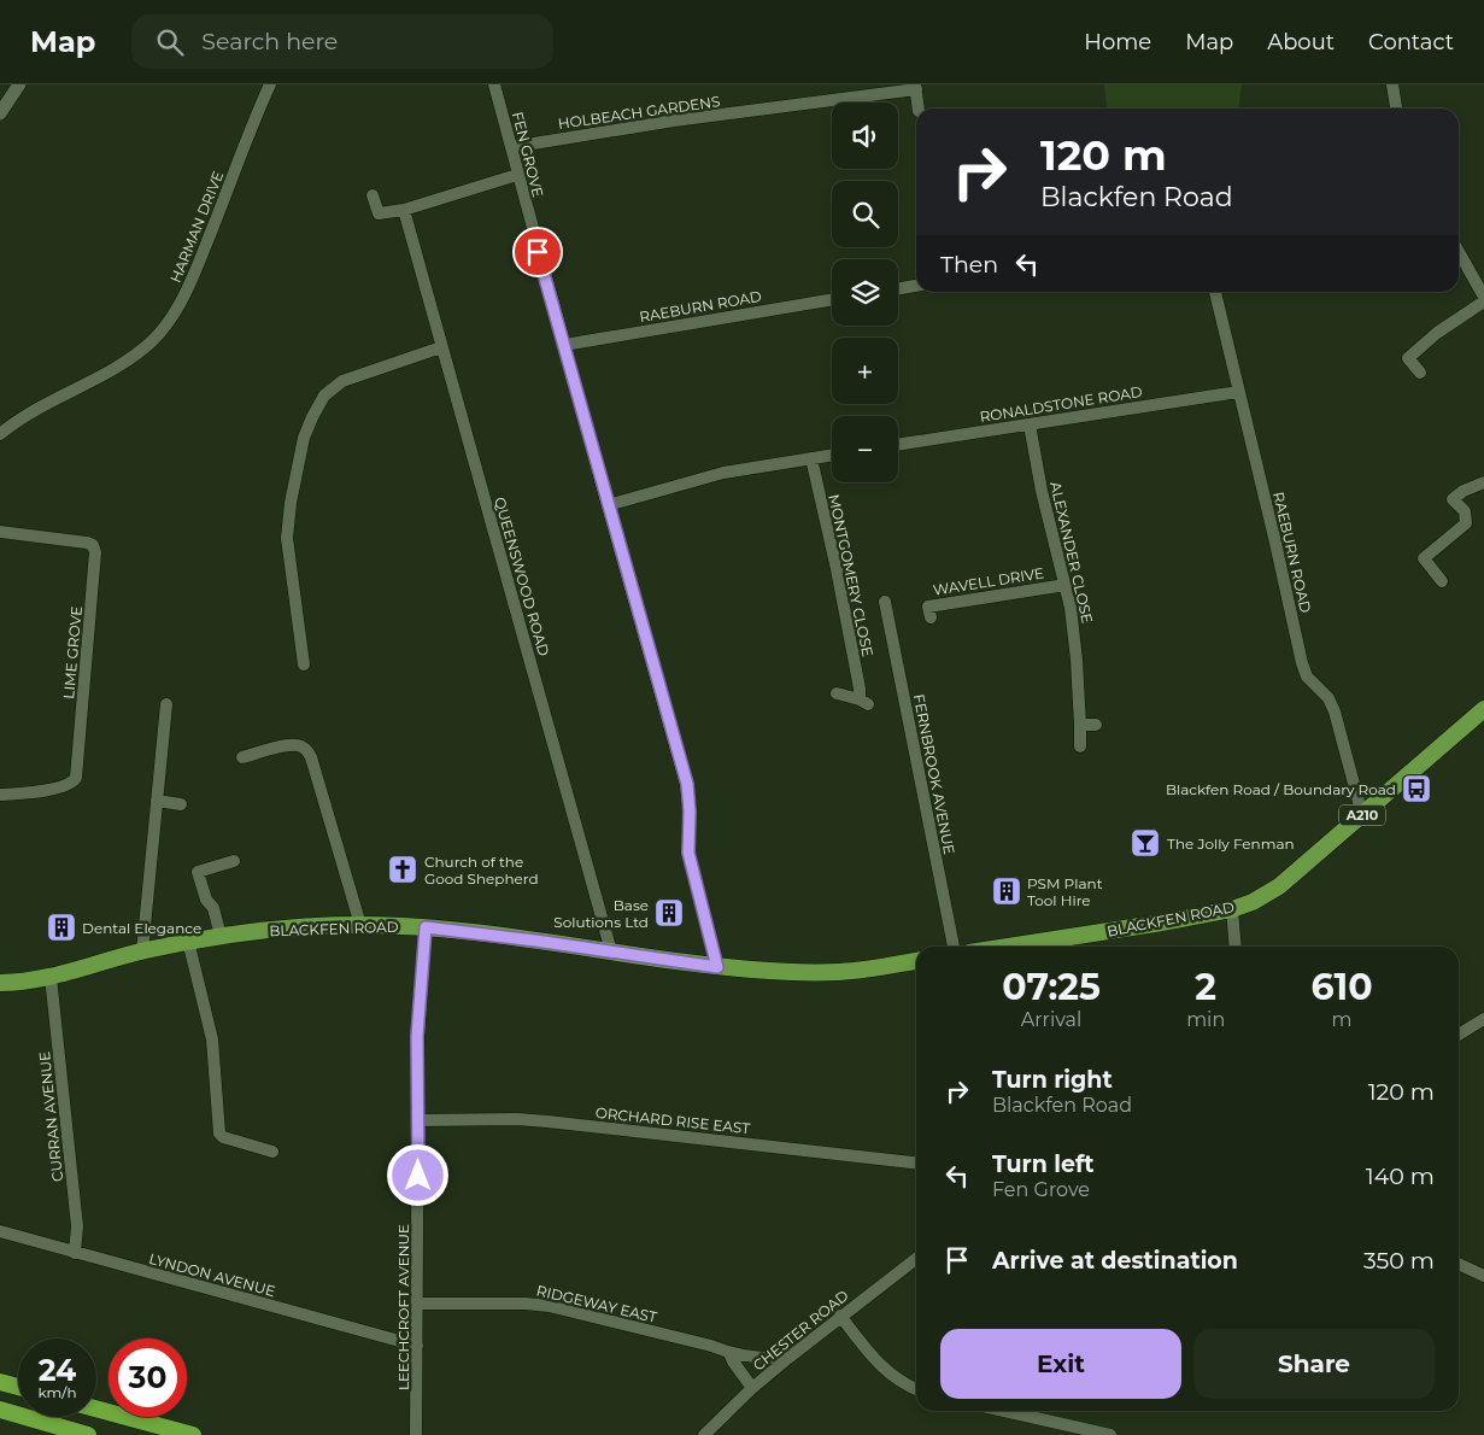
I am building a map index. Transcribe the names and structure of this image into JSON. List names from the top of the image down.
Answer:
{
  "streets": {
    "main road": ["A210", "BLACKFEN ROAD"],
    "street": [
      "HOLBEACH GARDENS",
      "FEN GROVE",
      "HARMAN DRIVE",
      "RAEBURN ROAD",
      "RONALDSTONE ROAD",
      "ALEXANDER CLOSE",
      "MONTGOMERY CLOSE",
      "QUEENSWOOD ROAD",
      "WAVELL DRIVE",
      "LIME GROVE",
      "FERNBROOK AVENUE",
      "CURRAN AVENUE",
      "ORCHARD RISE EAST",
      "LYNDON AVENUE",
      "RIDGEWAY EAST",
      "LEECHCROFT AVENUE",
      "CHESTER ROAD"
    ]
  },
  "crossings": [
    ["HOLBEACH GARDENS", "FEN GROVE"],
    ["FEN GROVE", "RAEBURN ROAD"],
    ["FEN GROVE", "BLACKFEN ROAD"],
    ["RAEBURN ROAD", "RONALDSTONE ROAD"],
    ["RAEBURN ROAD", "BLACKFEN ROAD"],
    ["RONALDSTONE ROAD", "ALEXANDER CLOSE"],
    ["ALEXANDER CLOSE", "WAVELL DRIVE"],
    ["QUEENSWOOD ROAD", "BLACKFEN ROAD"],
    ["BLACKFEN ROAD", "CURRAN AVENUE"],
    ["BLACKFEN ROAD", "LEECHCROFT AVENUE"],
    ["CURRAN AVENUE", "LYNDON AVENUE"],
    ["ORCHARD RISE EAST", "LEECHCROFT AVENUE"],
    ["LYNDON AVENUE", "LEECHCROFT AVENUE"],
    ["RIDGEWAY EAST", "LEECHCROFT AVENUE"],
    ["RIDGEWAY EAST", "CHESTER ROAD"]
  ],
  "places": {
    "bus stop": ["Blackfen Road / Boundary Road"],
    "bar": ["The Jolly Fenman"],
    "church": ["Church of the Good Shepherd"],
    "building": ["PSM Plant Tool Hire", "Base Solutions Ltd", "Dental Elegance"]
  },
  "page": {
    "header": "Map",
    "search": "Search here",
    "nav": [
      "Home",
      "Map",
      "About",
      "Contact"
    ],
    "map_buttons": ["+", "−"],
    "turn": ["120 m", "Blackfen Road"],
    "then": "Then",
    "eta": [
      "07:25",
      "Arrival",
      "2",
      "min",
      "610",
      "m"
    ],
    "list": [
      {
        "name": "Turn right",
        "note": "Blackfen Road",
        "value": "120 m"
      },
      {
        "name": "Turn left",
        "note": "Fen Grove",
        "value": "140 m"
      },
      {
        "name": "Arrive at destination",
        "value": "350 m"
      }
    ],
    "buttons": ["Exit", "Share"],
    "speed": "24 km/h",
    "limit": "30"
  }
}
